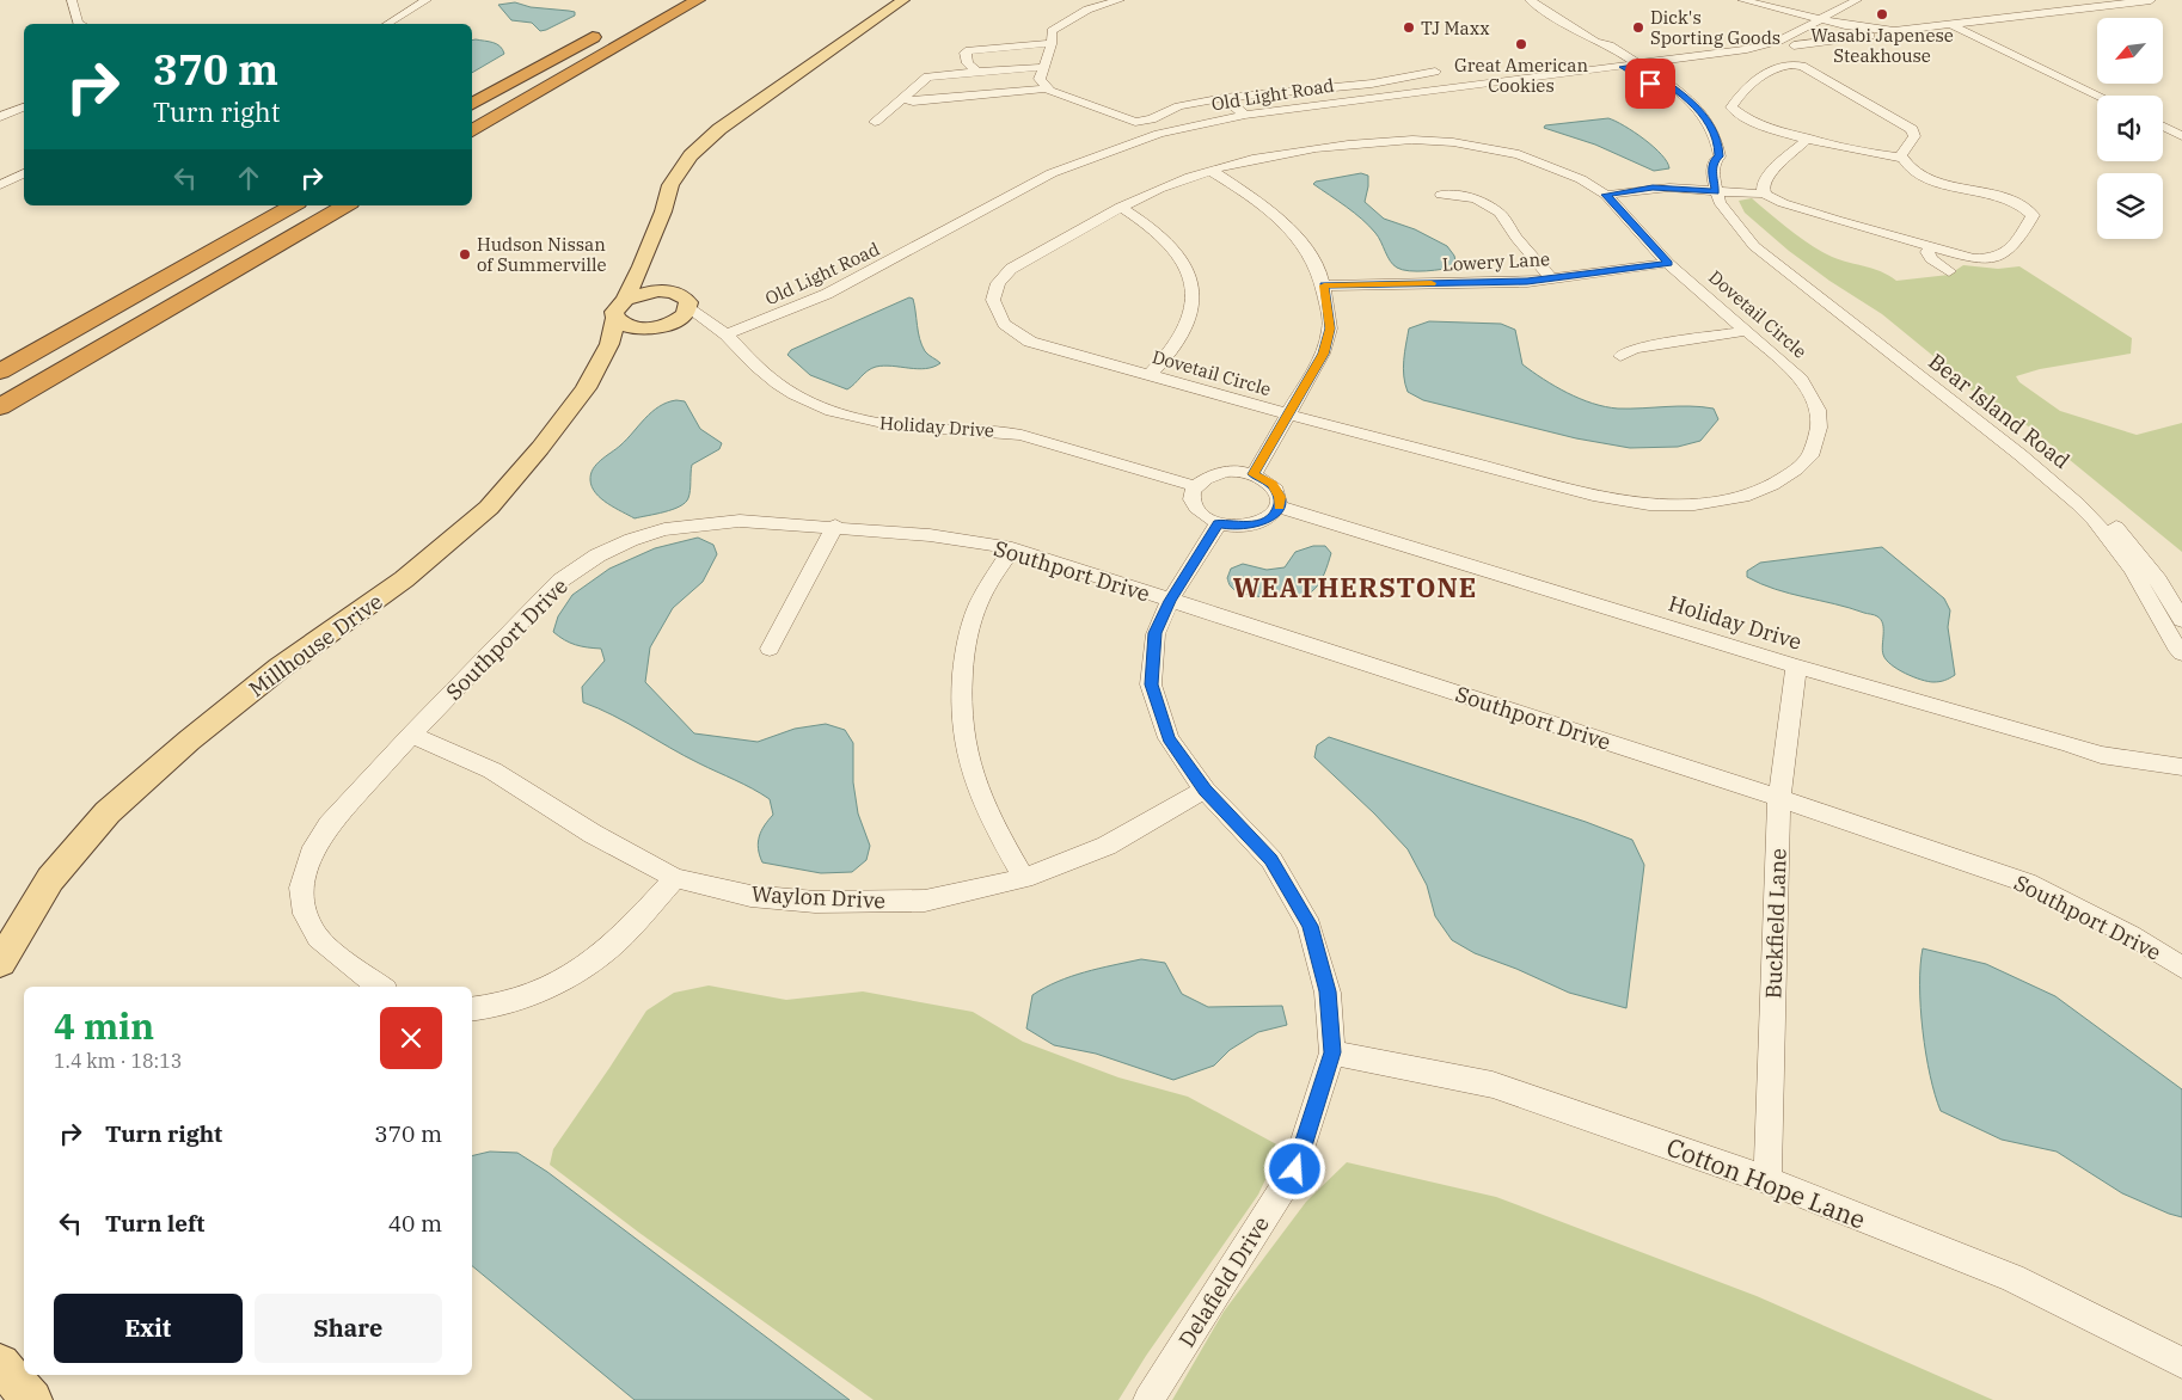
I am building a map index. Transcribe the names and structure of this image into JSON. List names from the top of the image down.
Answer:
{
  "streets": {
    "main road": ["Millhouse Drive"],
    "street": [
      "Old Light Road",
      "Lowery Lane",
      "Dovetail Circle",
      "Bear Island Road",
      "Holiday Drive",
      "Southport Drive",
      "Waylon Drive",
      "Buckfield Lane",
      "Cotton Hope Lane",
      "Delafield Drive"
    ]
  },
  "crossings": [
    ["Old Light Road", "Bear Island Road"],
    ["Old Light Road", "Holiday Drive"],
    ["Lowery Lane", "Dovetail Circle"],
    ["Holiday Drive", "Buckfield Lane"],
    ["Holiday Drive", "Delafield Drive"],
    ["Southport Drive", "Waylon Drive"],
    ["Southport Drive", "Buckfield Lane"],
    ["Southport Drive", "Delafield Drive"],
    ["Waylon Drive", "Delafield Drive"],
    ["Buckfield Lane", "Cotton Hope Lane"],
    ["Cotton Hope Lane", "Delafield Drive"]
  ],
  "districts": ["WEATHERSTONE"],
  "places": [
    "Wasabi Japenese Steakhouse",
    "TJ Maxx",
    "Dick's Sporting Goods",
    "Great American Cookies",
    "Hudson Nissan of Summerville"
  ],
  "north": "bottom left",
  "page": {
    "turn": ["370 m", "Turn right"],
    "heading": ["4 min", "1.4 km · 18:13"],
    "list": [
      {
        "name": "Turn right",
        "value": "370 m"
      },
      {
        "name": "Turn left",
        "value": "40 m"
      }
    ],
    "buttons": ["Exit", "Share"]
  }
}
